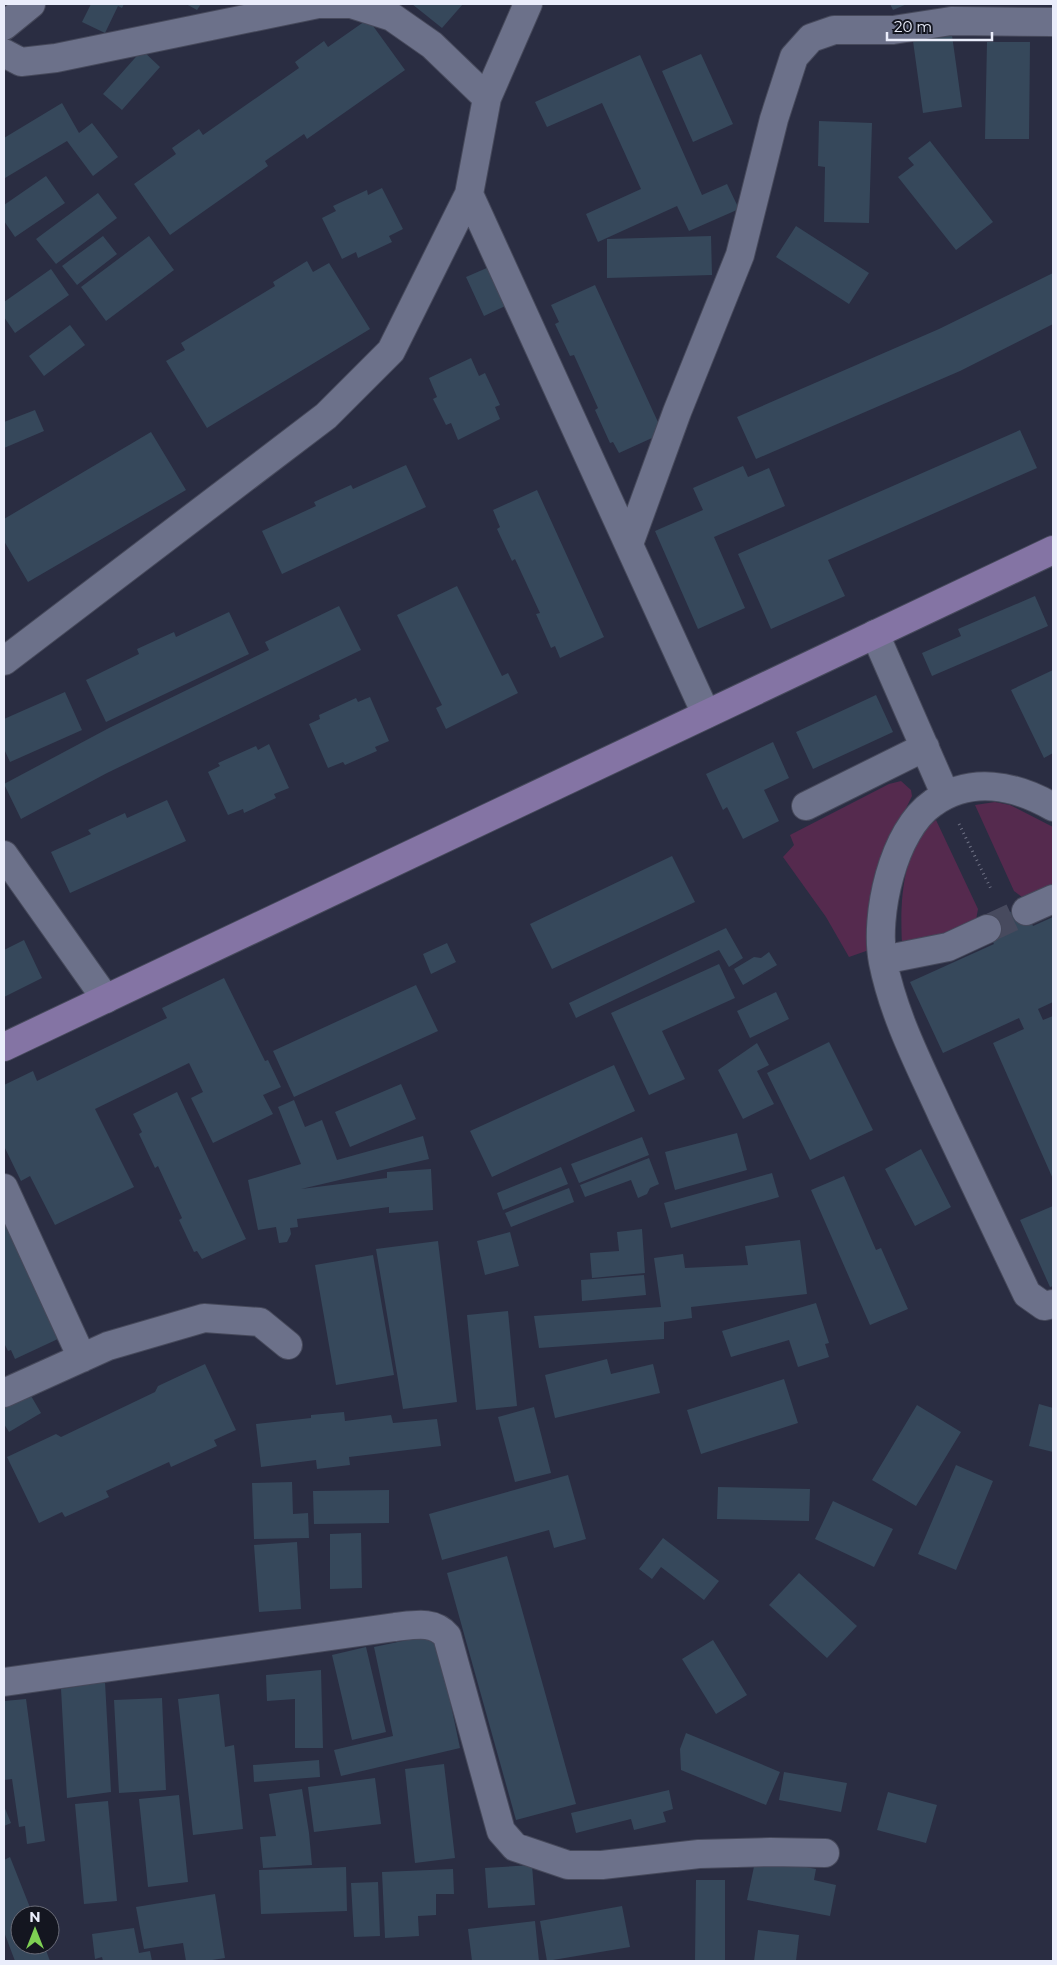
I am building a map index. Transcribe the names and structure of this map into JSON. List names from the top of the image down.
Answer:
{
  "scale_bar": "20 m",
  "north": "top"
}
